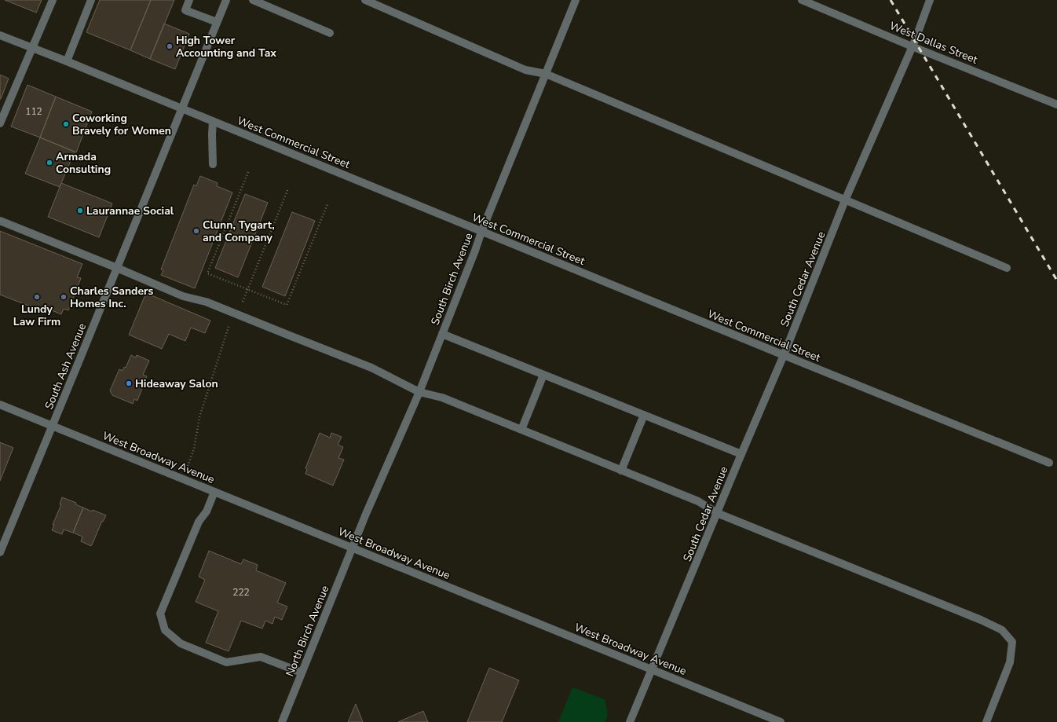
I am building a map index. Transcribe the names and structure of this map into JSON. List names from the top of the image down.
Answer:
{
  "streets": {
    "street": [
      "West Dallas Street",
      "West Commercial Street",
      "South Birch Avenue",
      "South Cedar Avenue",
      "South Ash Avenue",
      "West Broadway Avenue",
      "North Birch Avenue"
    ]
  },
  "crossings": [
    ["West Dallas Street", "South Cedar Avenue"],
    ["West Commercial Street", "South Birch Avenue"],
    ["West Commercial Street", "South Cedar Avenue"],
    ["West Commercial Street", "South Ash Avenue"],
    ["South Birch Avenue", "West Broadway Avenue"],
    ["South Birch Avenue", "North Birch Avenue"],
    ["South Cedar Avenue", "West Broadway Avenue"],
    ["South Ash Avenue", "West Broadway Avenue"],
    ["West Broadway Avenue", "North Birch Avenue"]
  ],
  "places": [
    "High Tower Accounting and Tax",
    "Coworking Bravely for Women",
    "Armada Consulting",
    "Laurannae Social",
    "Clunn, Tygart, and Company",
    "Lundy Law Firm",
    "Charles Sanders Homes Inc.",
    "Hideaway Salon"
  ],
  "house_numbers": ["112", "222"]
}
